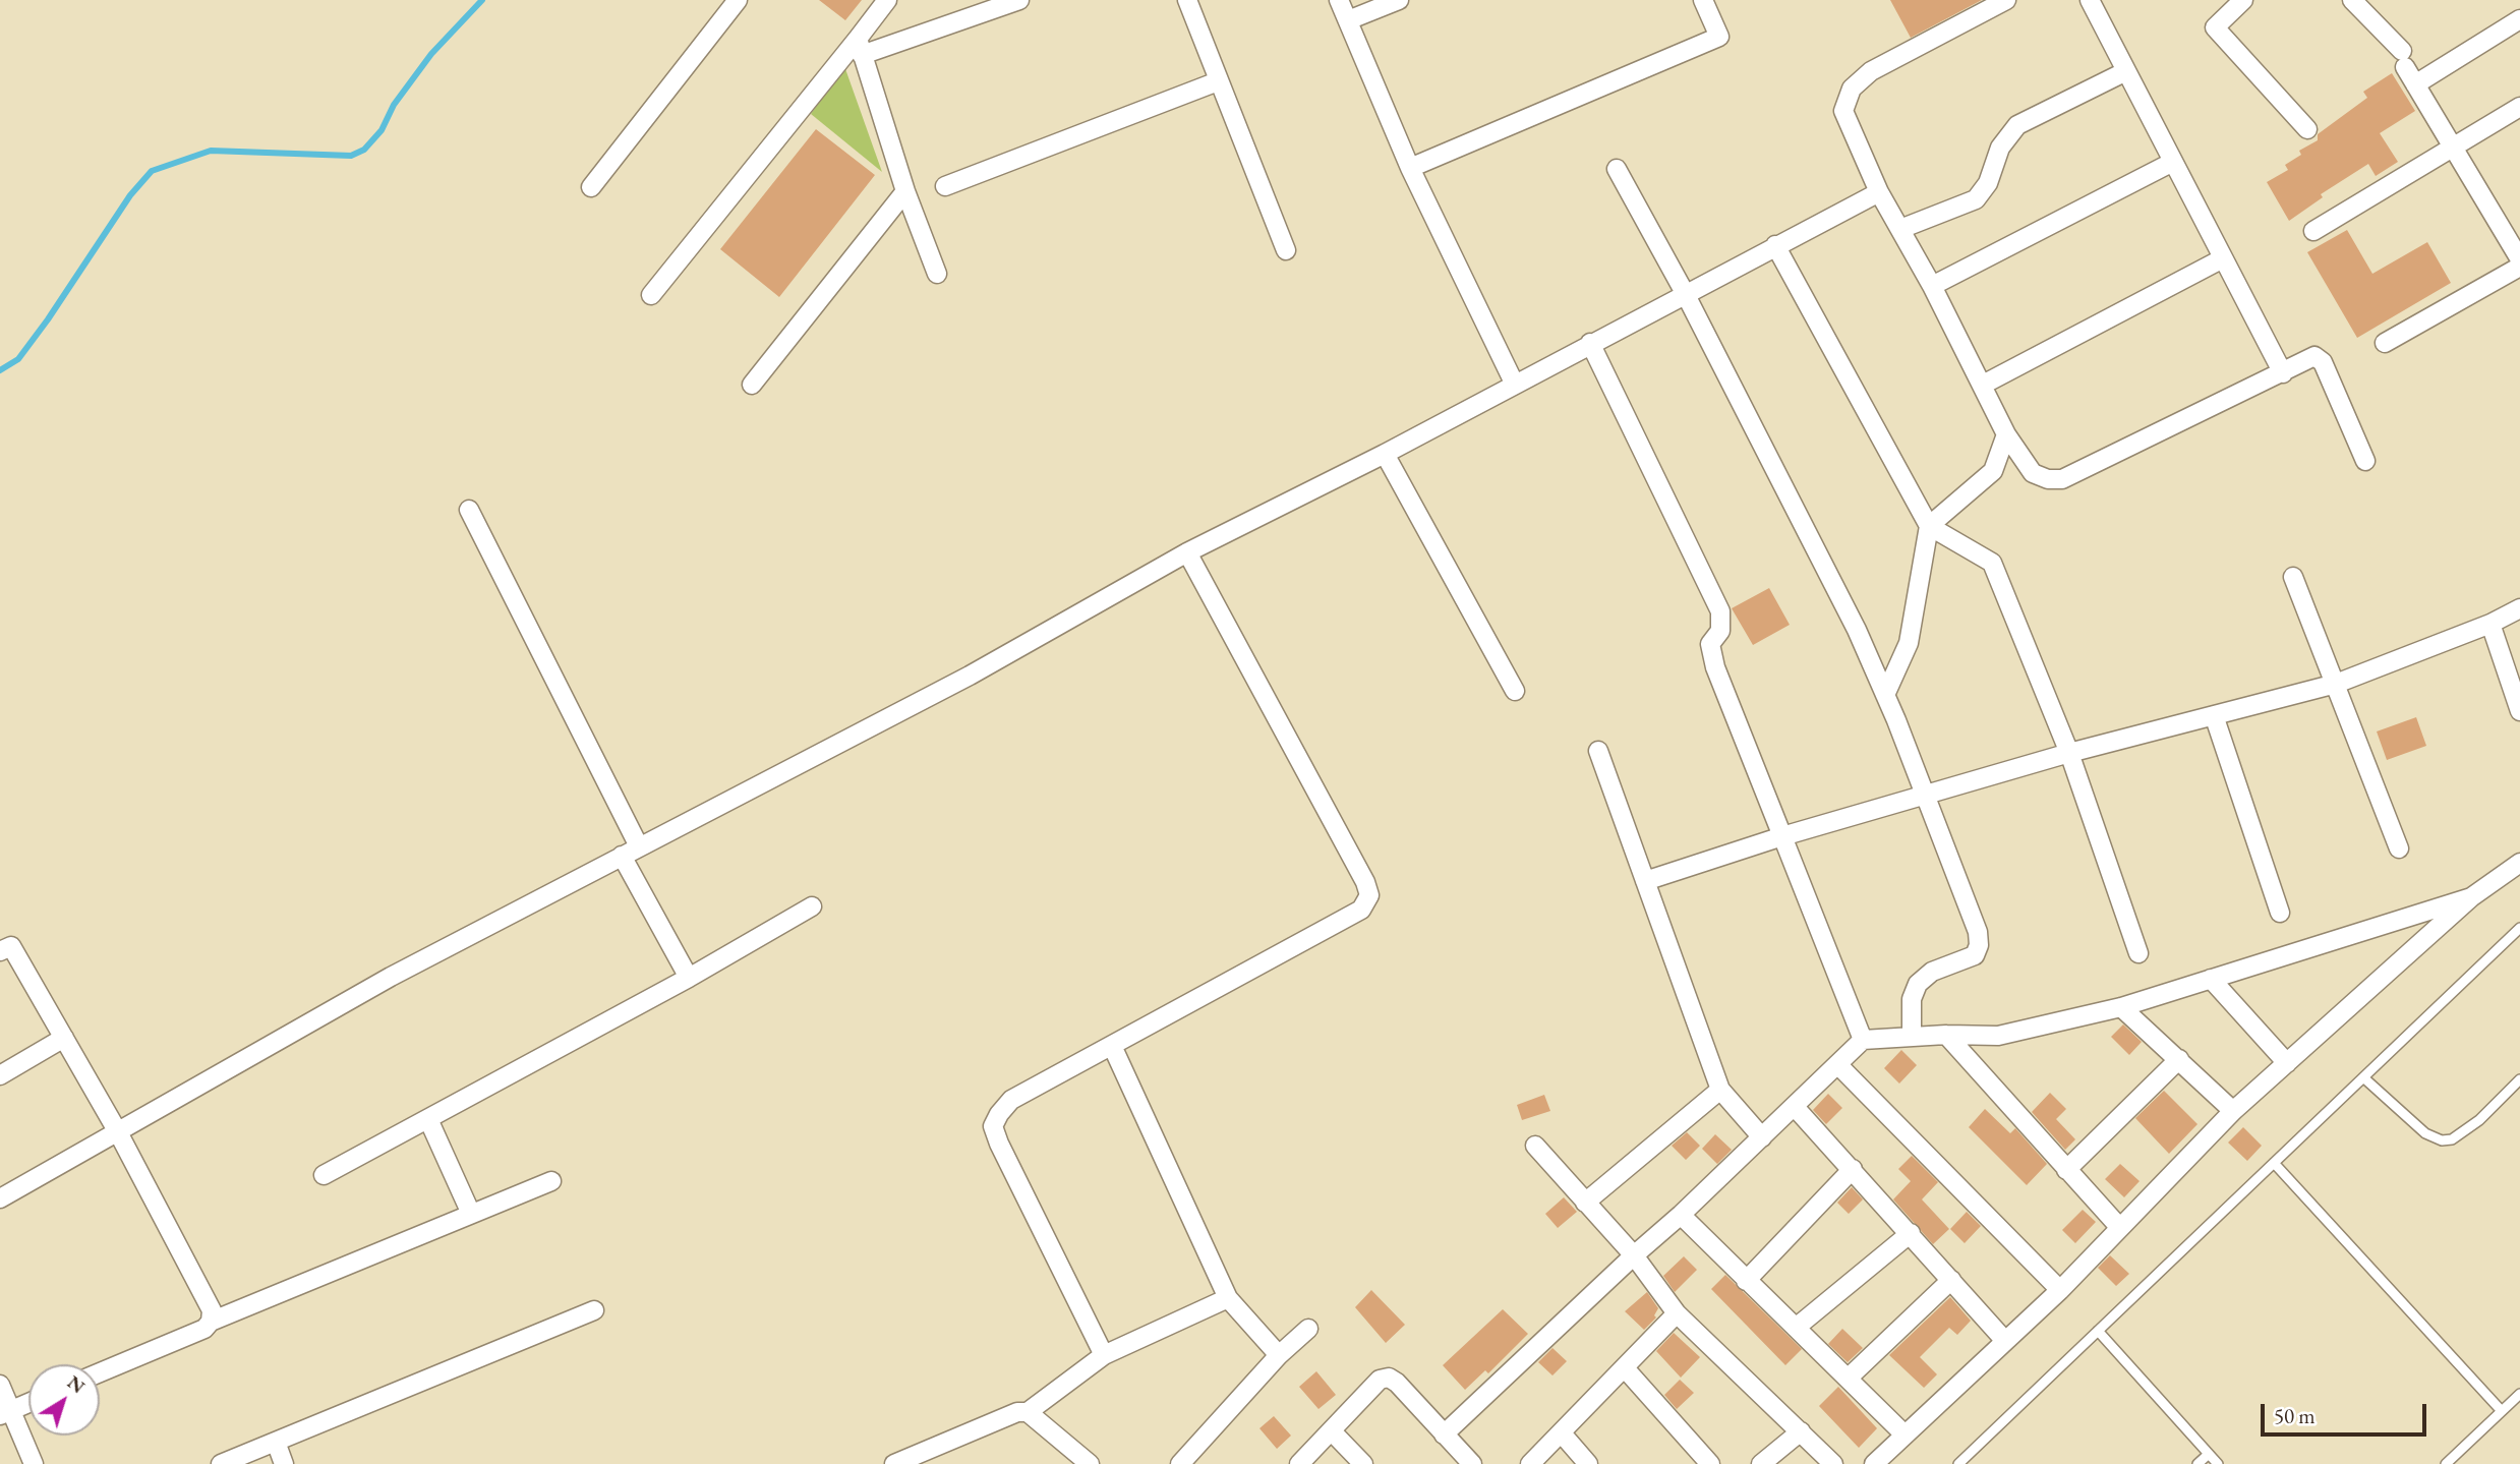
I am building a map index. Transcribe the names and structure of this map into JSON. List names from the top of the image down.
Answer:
{
  "scale_bar": "50 m",
  "north": "top right"
}
